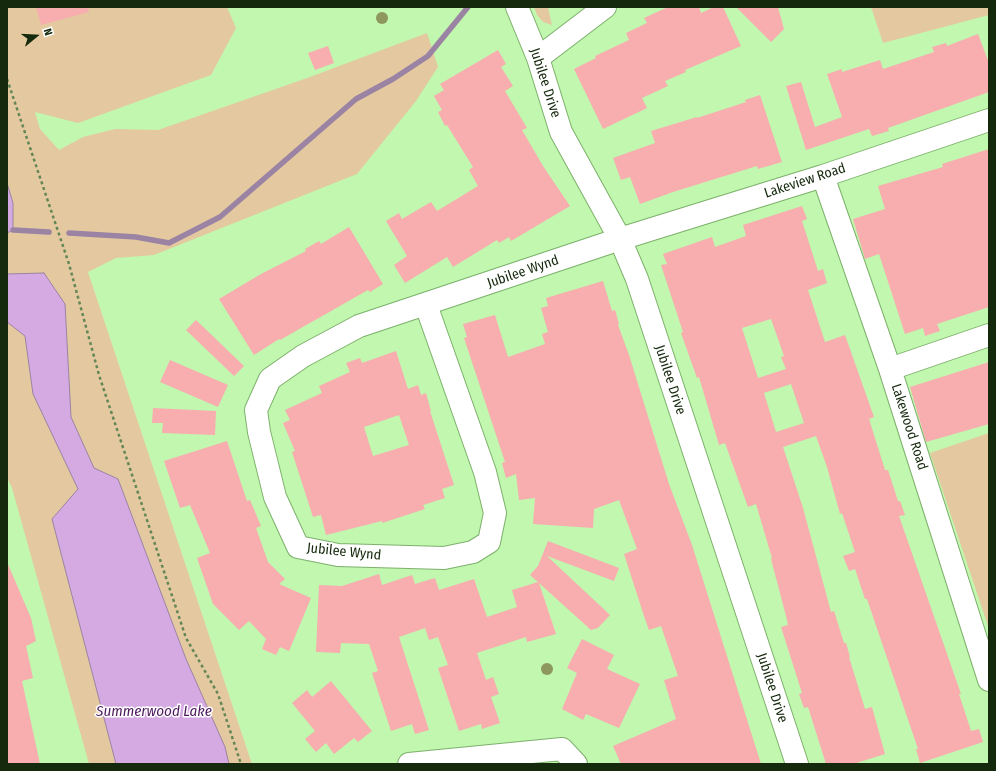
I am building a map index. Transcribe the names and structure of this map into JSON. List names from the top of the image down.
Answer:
{
  "streets": {
    "street": [
      "Jubilee Drive",
      "Lakeview Road",
      "Jubilee Wynd",
      "Lakewood Road"
    ]
  },
  "crossings": [
    ["Jubilee Drive", "Lakeview Road"],
    ["Jubilee Drive", "Jubilee Wynd"],
    ["Lakeview Road", "Jubilee Wynd"],
    ["Lakeview Road", "Lakewood Road"]
  ],
  "water": ["Summerwood Lake"],
  "north": "right"
}
